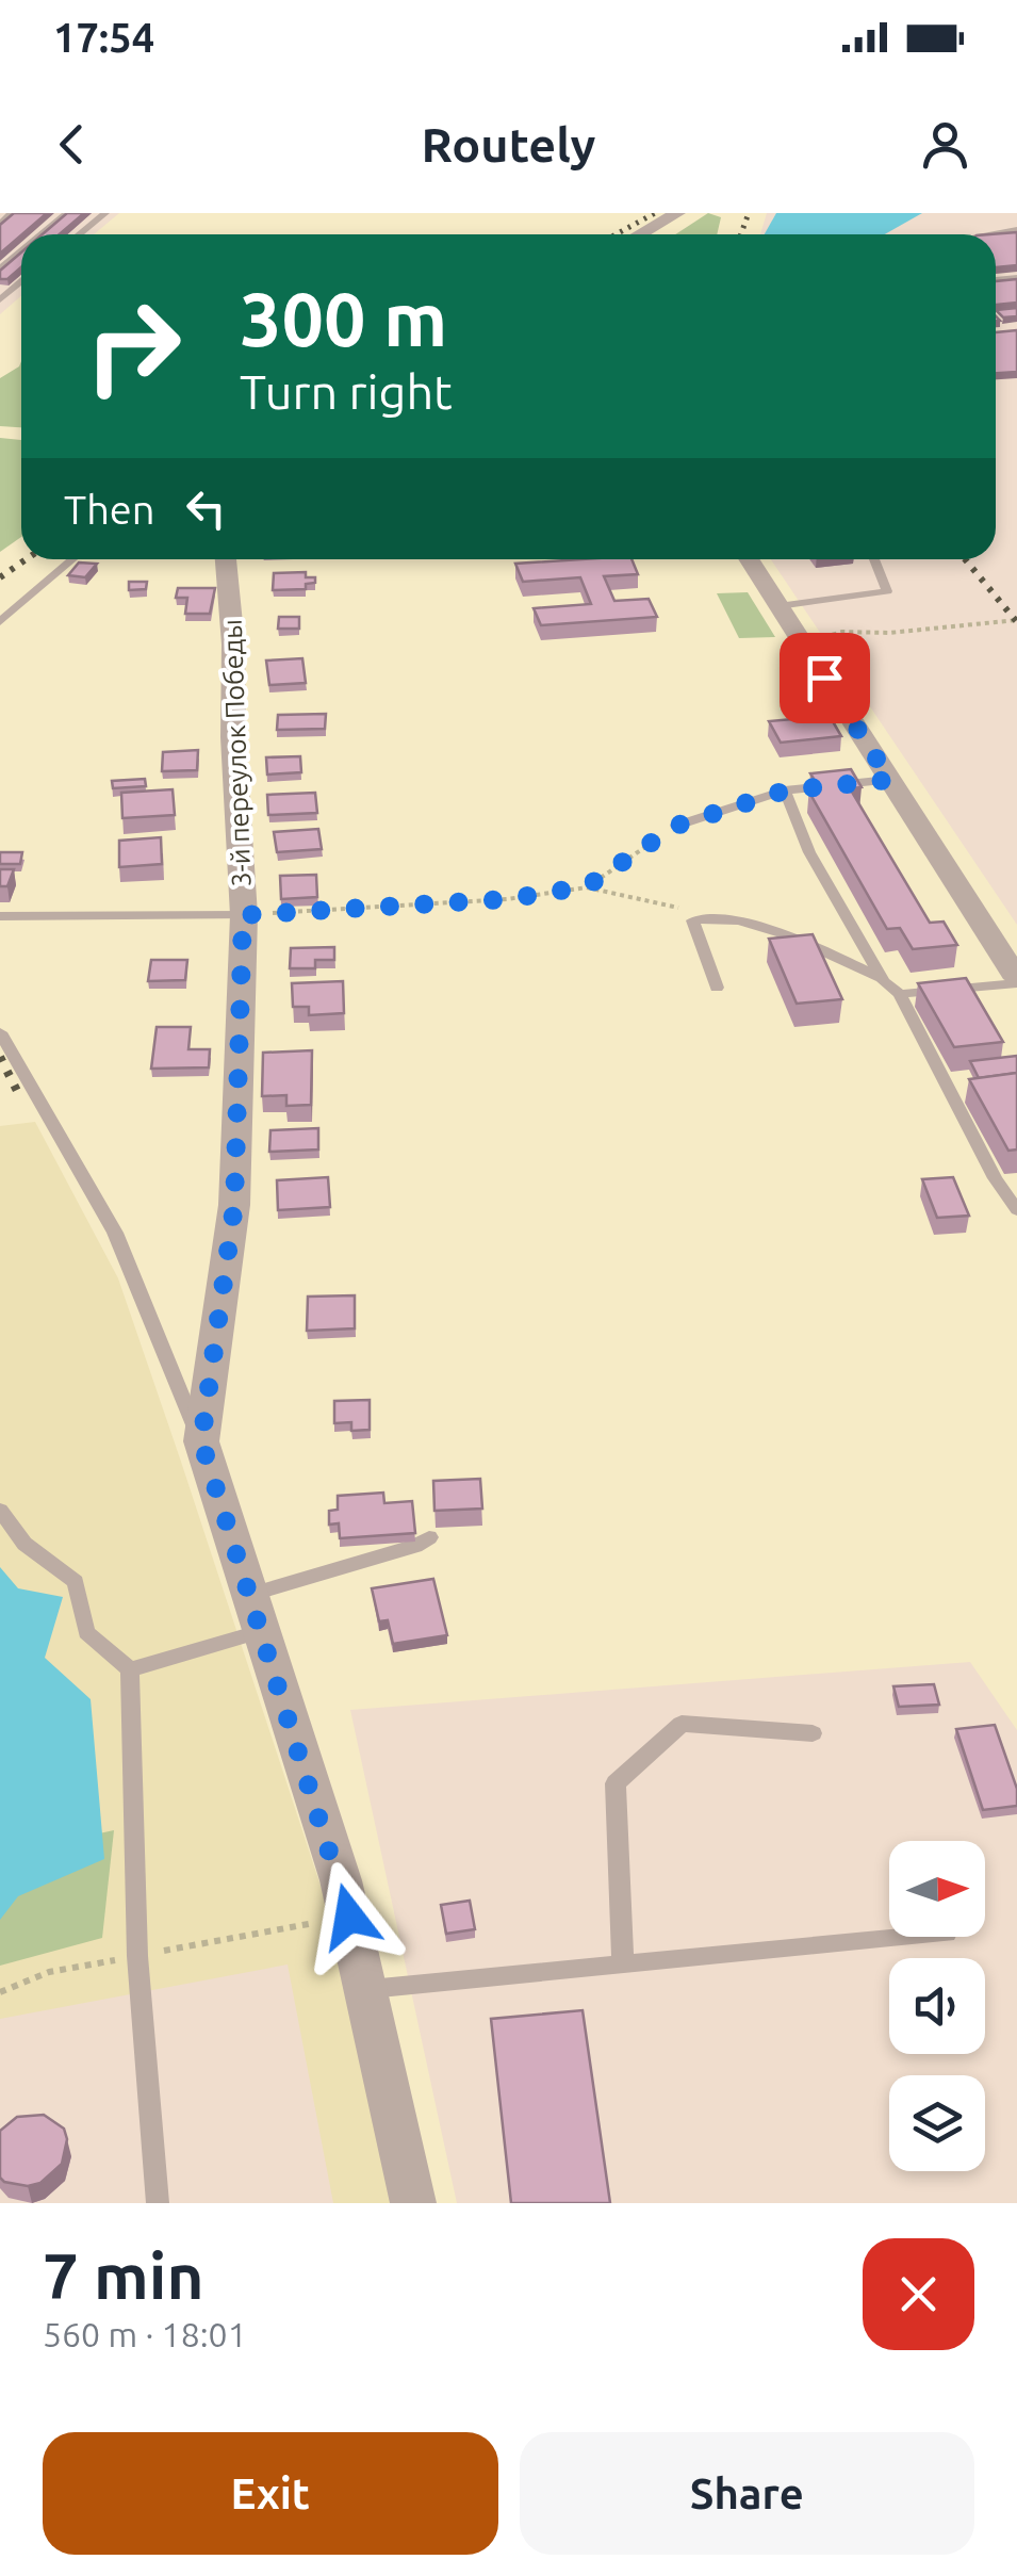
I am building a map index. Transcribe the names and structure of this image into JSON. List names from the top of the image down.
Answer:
{
  "streets": {
    "street": ["3-й переулок Победы"]
  },
  "north": "right",
  "page": {
    "status": "17:54",
    "header": "Routely",
    "turn": ["300 m", "Turn right"],
    "then": "Then",
    "heading": ["7 min", "560 m · 18:01"],
    "buttons": ["Exit", "Share"]
  }
}
